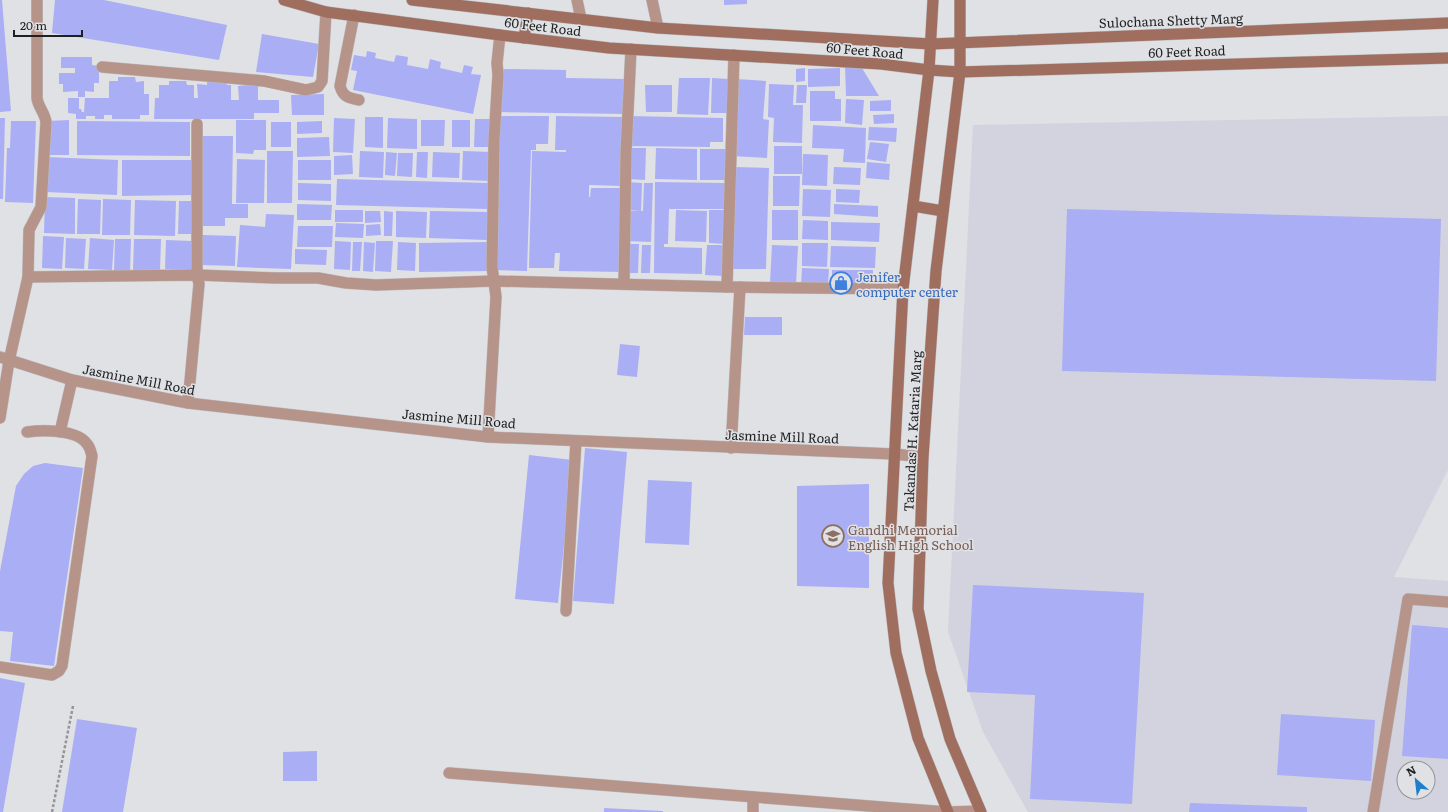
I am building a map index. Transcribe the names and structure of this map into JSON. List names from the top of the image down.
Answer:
{
  "streets": {
    "main road": ["Sulochana Shetty Marg", "60 Feet Road", "Takandas H. Kataria Marg"],
    "street": ["Jasmine Mill Road"]
  },
  "crossings": [
    ["Sulochana Shetty Marg", "60 Feet Road"],
    ["Sulochana Shetty Marg", "Takandas H. Kataria Marg"],
    ["60 Feet Road", "Takandas H. Kataria Marg"],
    ["Jasmine Mill Road", "Takandas H. Kataria Marg"]
  ],
  "places": {
    "shop": ["Jenifer computer center"],
    "school or university": ["Gandhi Memorial English High School"]
  },
  "scale_bar": "20 m",
  "north": "top left"
}
